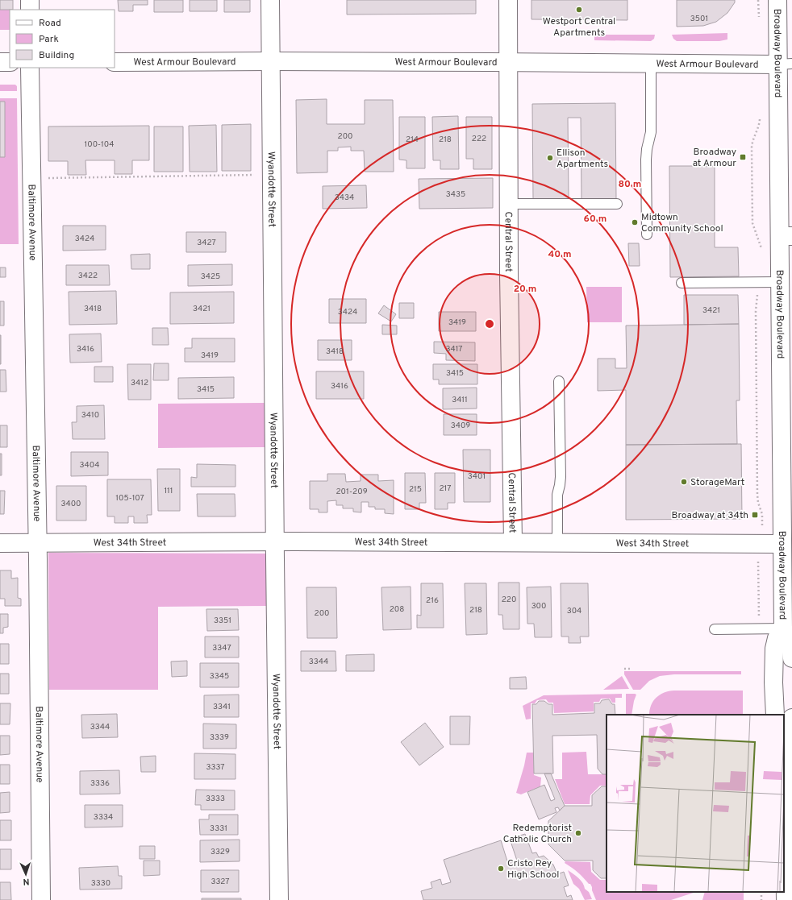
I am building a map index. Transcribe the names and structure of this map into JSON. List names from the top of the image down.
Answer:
{
  "streets": {
    "street": [
      "Broadway Boulevard",
      "West Armour Boulevard",
      "Wyandotte Street",
      "Baltimore Avenue",
      "Central Street",
      "West 34th Street"
    ]
  },
  "crossings": [
    ["Broadway Boulevard", "West Armour Boulevard"],
    ["Broadway Boulevard", "West 34th Street"],
    ["West Armour Boulevard", "Wyandotte Street"],
    ["West Armour Boulevard", "Central Street"],
    ["Wyandotte Street", "West 34th Street"],
    ["Baltimore Avenue", "West 34th Street"],
    ["Central Street", "West 34th Street"]
  ],
  "places": {
    "other": [
      "Westport Central Apartments",
      "Ellison Apartments",
      "Midtown Community School",
      "StorageMart",
      "Redemptorist Catholic Church",
      "Cristo Rey High School"
    ],
    "transit": ["Broadway at Armour", "Broadway at 34th"]
  },
  "house_numbers": [
    "3501",
    "200",
    "222",
    "214",
    "218",
    "100-104",
    "3435",
    "3434",
    "3424",
    "3427",
    "3422",
    "3425",
    "3418",
    "3421",
    "3421",
    "3424",
    "3419",
    "3416",
    "3417",
    "3418",
    "3419",
    "3415",
    "3412",
    "3416",
    "3415",
    "3411",
    "3410",
    "3409",
    "3404",
    "3401",
    "217",
    "215",
    "111",
    "201-209",
    "105-107",
    "3400",
    "220",
    "216",
    "300",
    "208",
    "218",
    "304",
    "200",
    "3351",
    "3347",
    "3344",
    "3345",
    "3341",
    "3344",
    "3339",
    "3337",
    "3336",
    "3333",
    "3334",
    "3331",
    "3329",
    "3327",
    "3330"
  ],
  "legend": ["Road", "Park", "Building"],
  "north": "bottom",
  "rings": [
    "80 m",
    "60 m",
    "40 m",
    "20 m"
  ]
}
